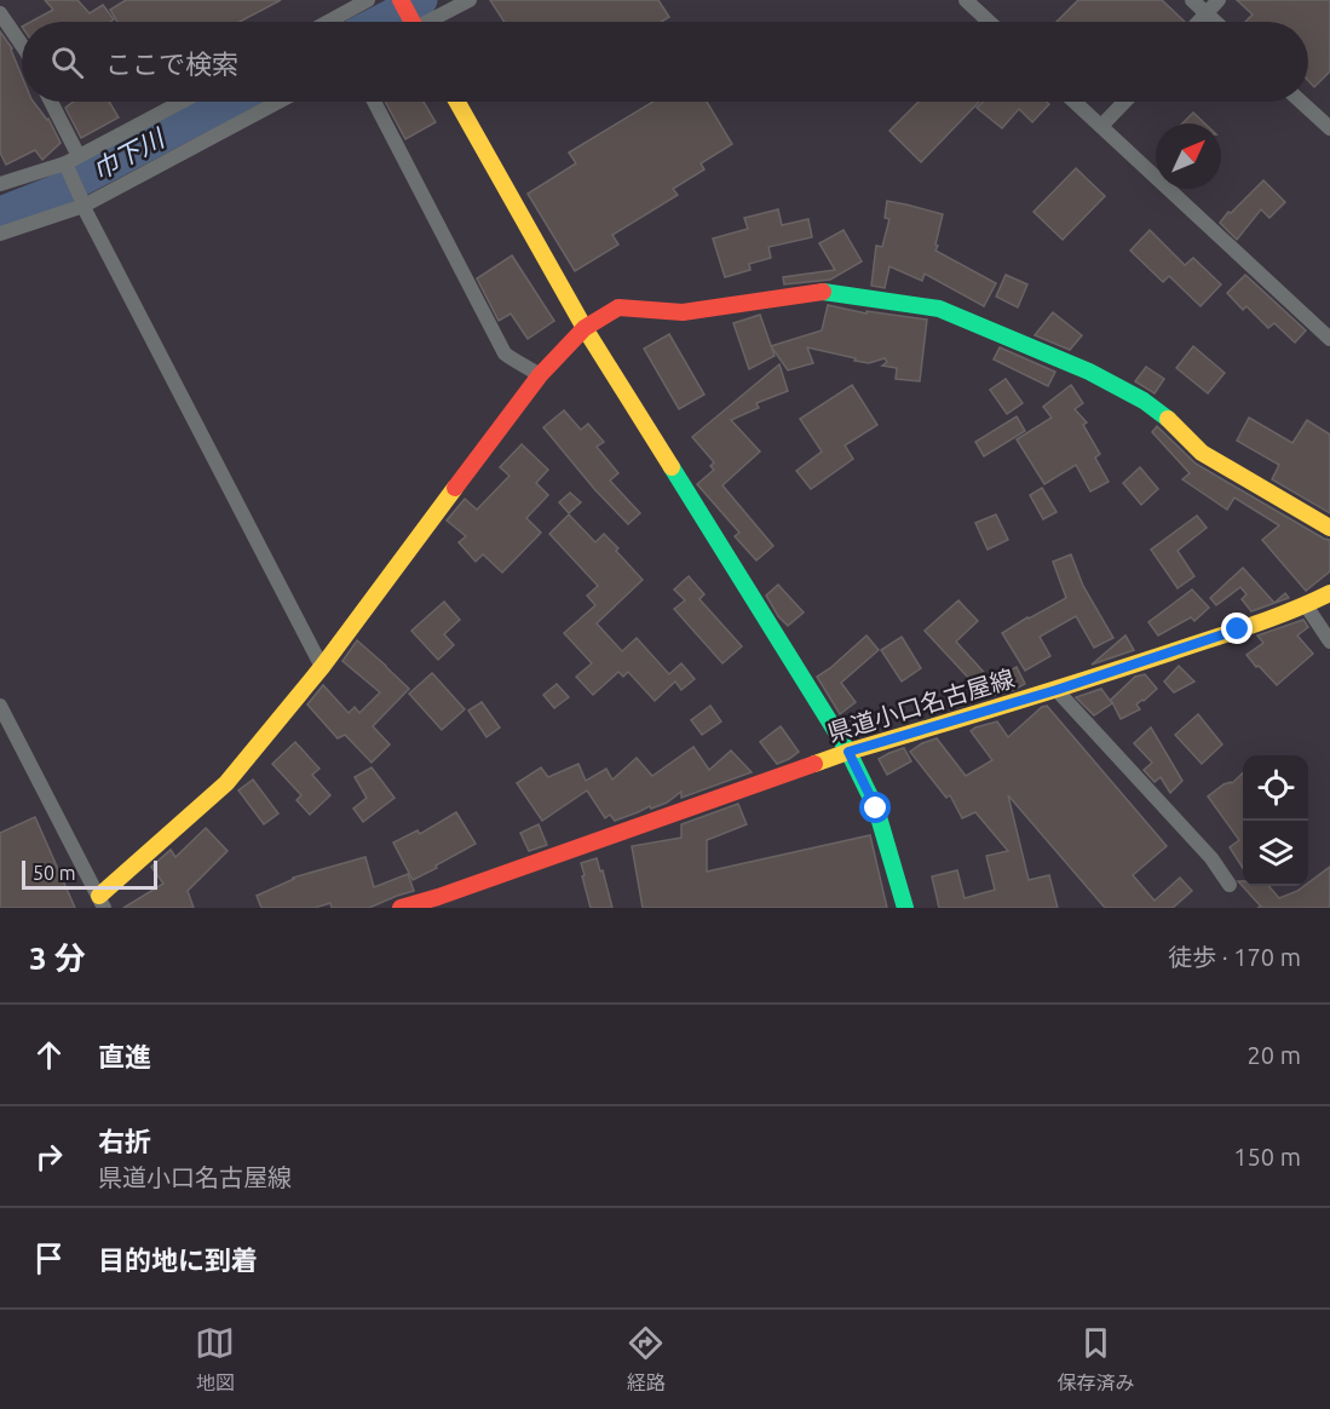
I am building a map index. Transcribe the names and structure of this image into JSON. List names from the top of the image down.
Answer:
{
  "streets": {
    "street": ["県道小口名古屋線"]
  },
  "water": ["巾下川"],
  "scale_bar": "50 m",
  "north": "top right",
  "page": {
    "search": "ここで検索",
    "scale": "50 m",
    "heading": ["3 分", "徒歩 · 170 m"],
    "list": [
      ["直進", "20 m"],
      ["右折", "県道小口名古屋線", "150 m"],
      "目的地に到着"
    ],
    "nav": ["地図", "経路", "保存済み"]
  }
}
